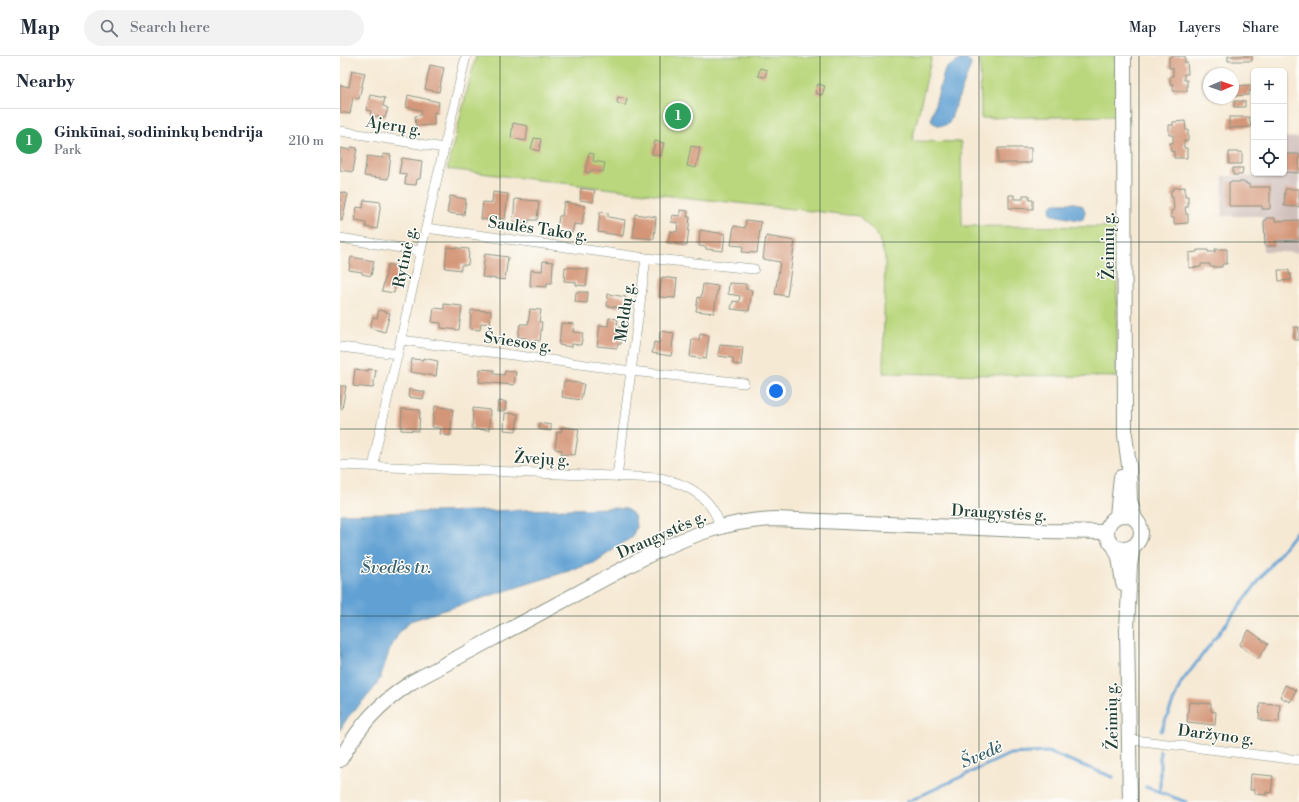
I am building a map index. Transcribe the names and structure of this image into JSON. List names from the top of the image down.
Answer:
{
  "streets": {
    "main road": ["Žeimių g.", "Draugystės g."],
    "street": [
      "Ajerų g.",
      "Saulės Tako g.",
      "Rytinė g.",
      "Meldų g.",
      "Šviesos g.",
      "Žvejų g.",
      "Daržyno g."
    ]
  },
  "crossings": [
    ["Ajerų g.", "Rytinė g."],
    ["Saulės Tako g.", "Rytinė g."],
    ["Saulės Tako g.", "Meldų g."],
    ["Žeimių g.", "Draugystės g."],
    ["Žeimių g.", "Daržyno g."],
    ["Rytinė g.", "Šviesos g."],
    ["Rytinė g.", "Žvejų g."],
    ["Meldų g.", "Šviesos g."],
    ["Meldų g.", "Žvejų g."],
    ["Žvejų g.", "Draugystės g."]
  ],
  "water": ["Švedės tv.", "Švedė"],
  "north": "right",
  "page": {
    "header": "Map",
    "search": "Search here",
    "nav": ["Map", "Layers", "Share"],
    "heading": "Nearby",
    "map_buttons": ["+", "−"],
    "pins": "1",
    "list": [
      {
        "mark": "1",
        "name": "Ginkūnai, sodininkų bendrija",
        "note": "Park",
        "value": "210 m"
      }
    ]
  }
}
